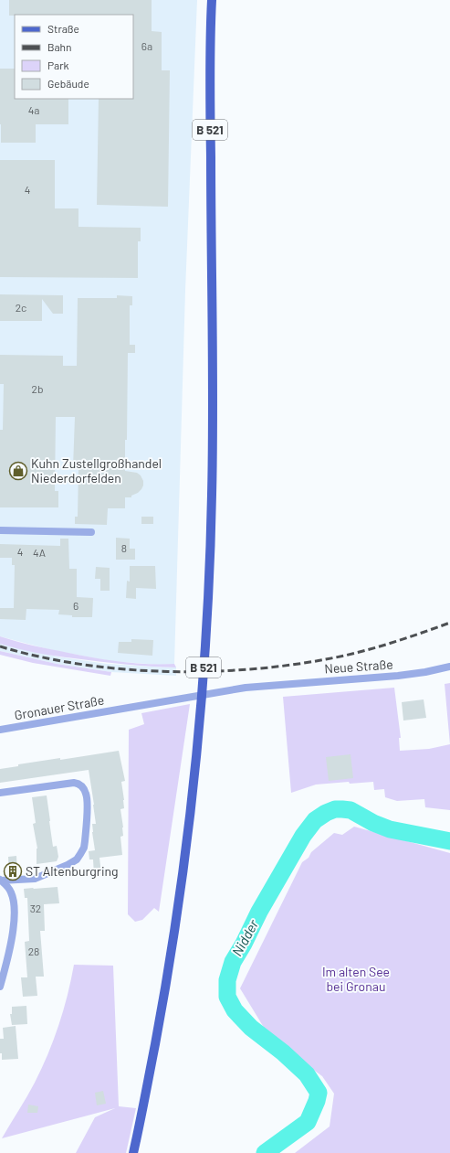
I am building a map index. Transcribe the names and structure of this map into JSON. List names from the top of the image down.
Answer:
{
  "streets": {
    "main road": ["B 521"],
    "street": ["Neue Straße", "Gronauer Straße"]
  },
  "crossings": [
    ["Neue Straße", "Gronauer Straße"]
  ],
  "water": ["Nidder"],
  "parks": ["Im alten See bei Gronau"],
  "places": {
    "shop": ["Kuhn Zustellgroßhandel Niederdorfelden"],
    "building": ["ST Altenburgring"]
  },
  "house_numbers": [
    "6a",
    "4a",
    "4",
    "2c",
    "2b",
    "8",
    "4",
    "4A",
    "6",
    "32",
    "28"
  ],
  "legend": [
    "Straße",
    "Bahn",
    "Park",
    "Gebäude"
  ]
}
